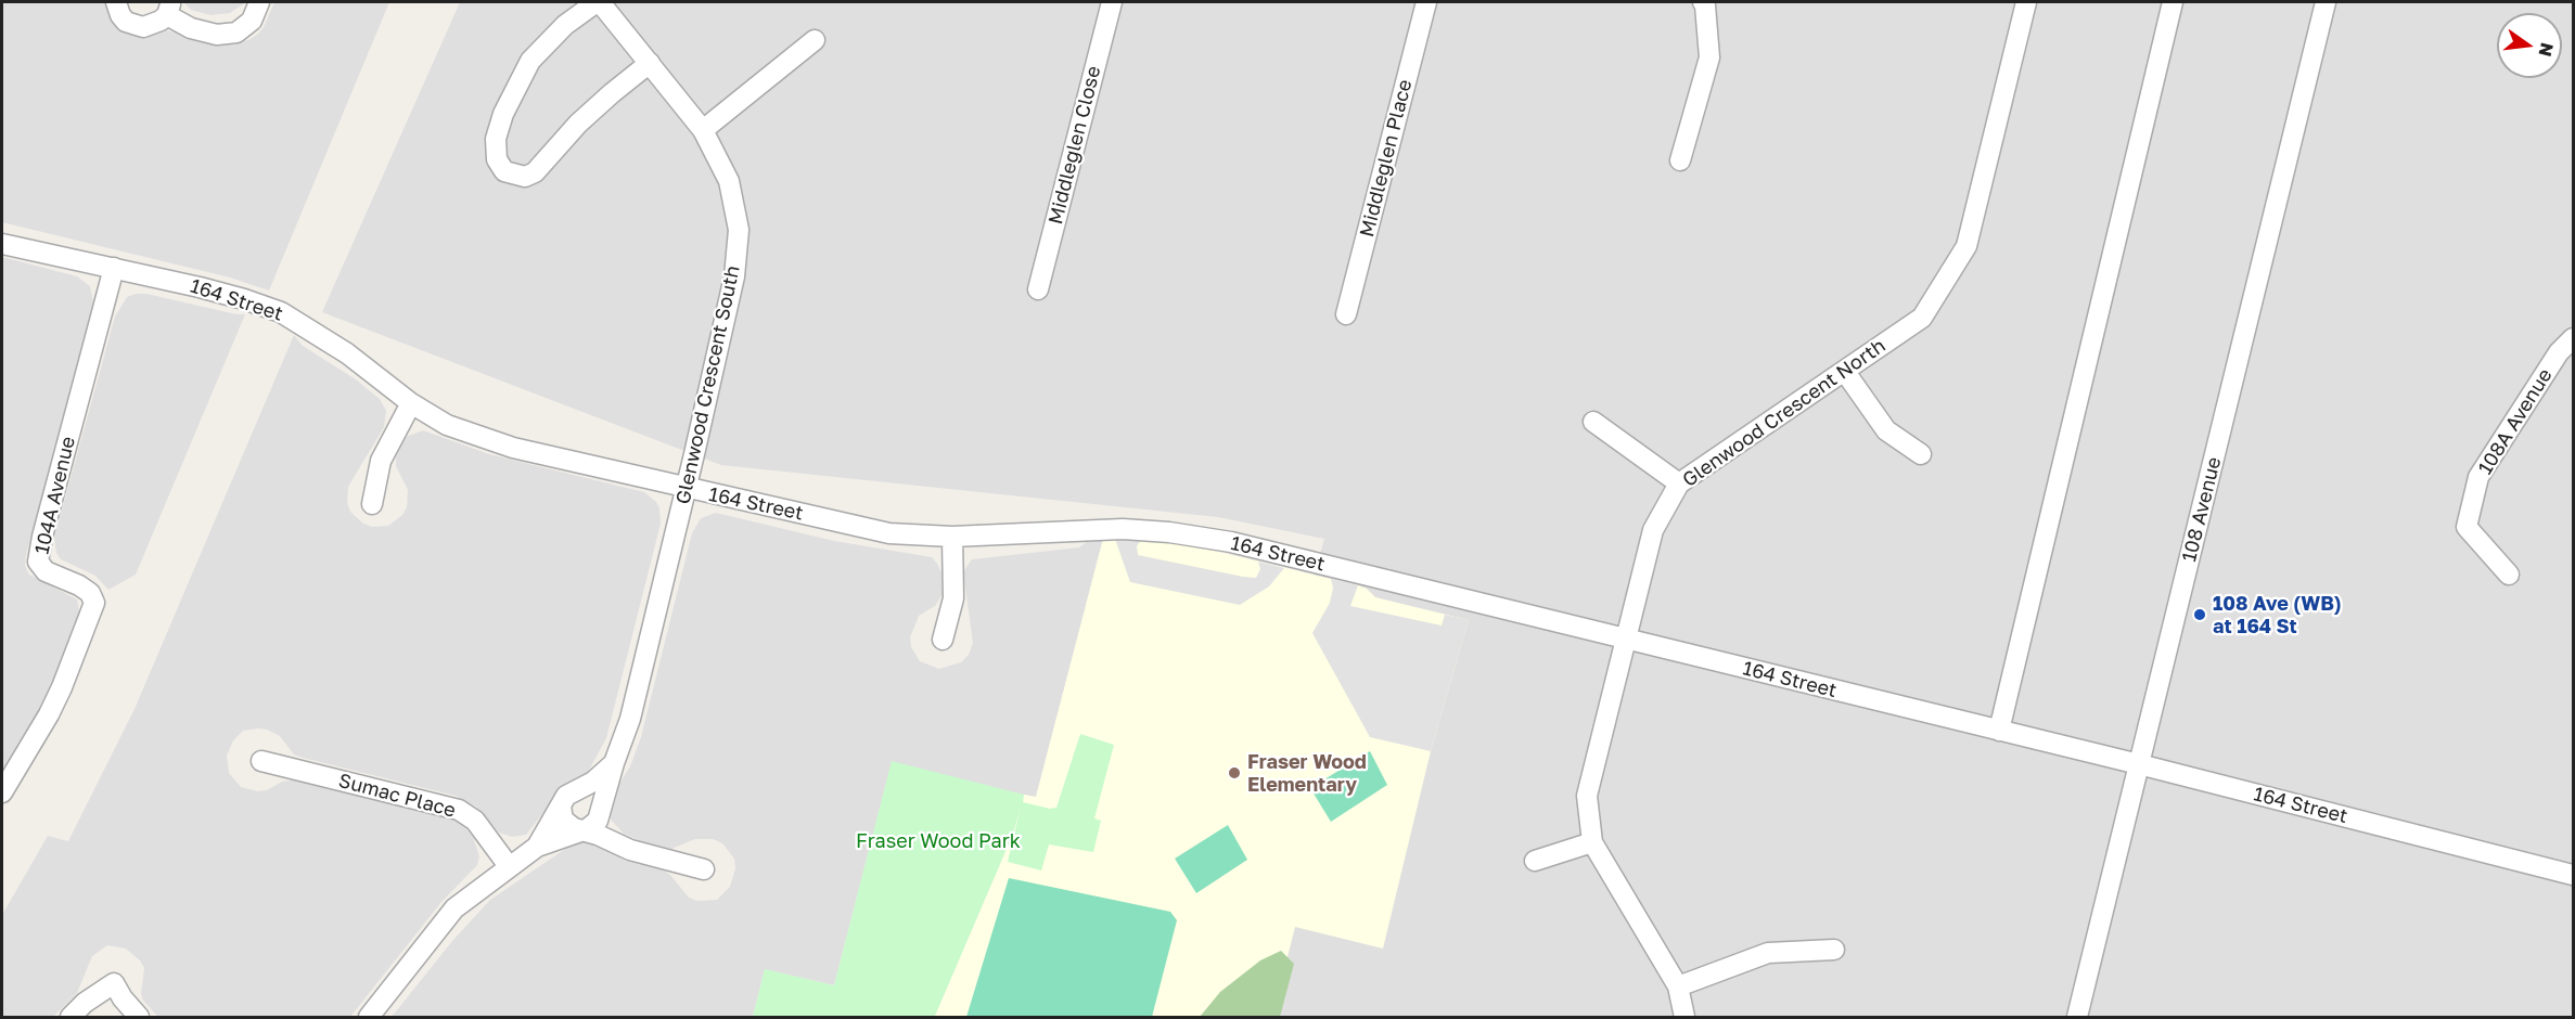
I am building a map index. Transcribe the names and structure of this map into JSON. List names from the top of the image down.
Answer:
{
  "streets": {
    "street": [
      "Middleglen Close",
      "Middleglen Place",
      "164 Street",
      "Glenwood Crescent South",
      "Glenwood Crescent North",
      "108A Avenue",
      "104A Avenue",
      "108 Avenue",
      "Sumac Place"
    ]
  },
  "crossings": [
    ["164 Street", "Glenwood Crescent South"],
    ["164 Street", "Glenwood Crescent North"],
    ["164 Street", "104A Avenue"],
    ["164 Street", "108 Avenue"]
  ],
  "parks": ["Fraser Wood Park"],
  "places": ["108 Ave (WB) at 164 St", "Fraser Wood Elementary"],
  "north": "right"
}
